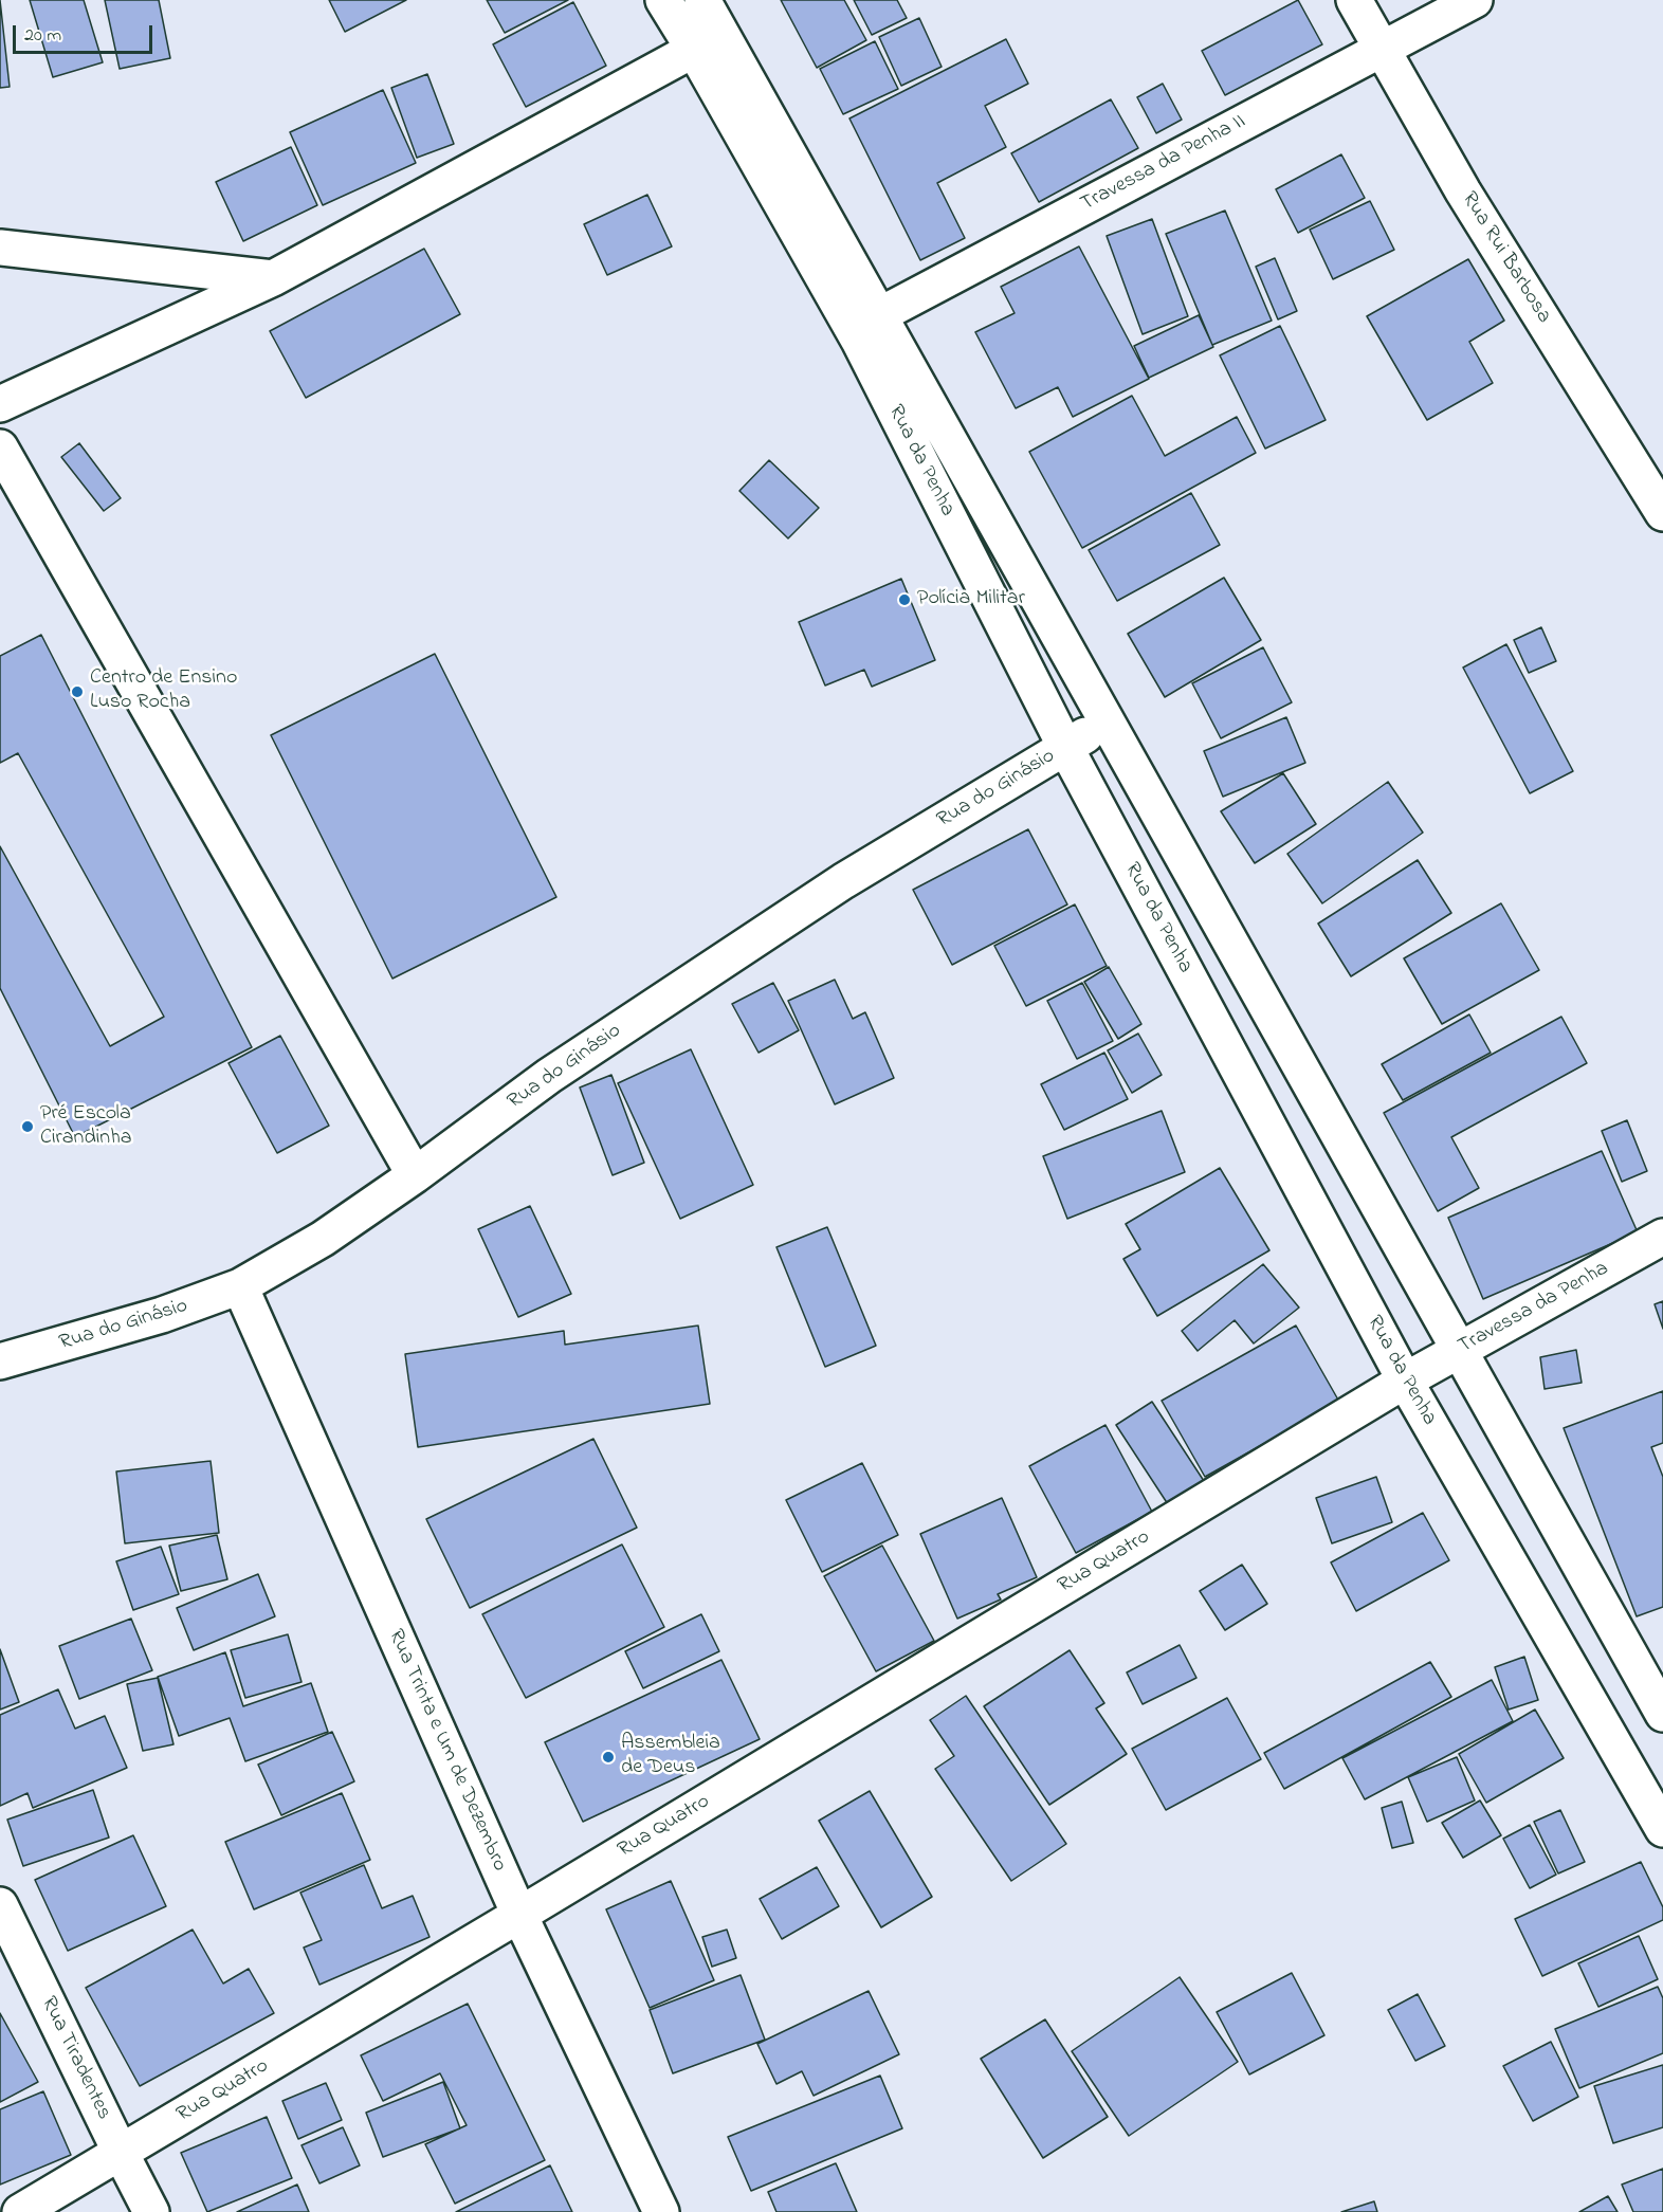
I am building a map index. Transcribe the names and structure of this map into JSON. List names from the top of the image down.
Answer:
{
  "streets": {
    "street": [
      "Travessa da Penha II",
      "Rua Rui Barbosa",
      "Rua da Penha",
      "Rua do Ginásio",
      "Travessa da Penha",
      "Rua Quatro",
      "Rua Trinta e Um de Dezembro",
      "Rua Tiradentes"
    ]
  },
  "crossings": [
    ["Travessa da Penha II", "Rua Rui Barbosa"],
    ["Travessa da Penha II", "Rua da Penha"],
    ["Rua da Penha", "Rua do Ginásio"],
    ["Rua da Penha", "Travessa da Penha"],
    ["Rua da Penha", "Rua Quatro"],
    ["Rua do Ginásio", "Rua Trinta e Um de Dezembro"],
    ["Travessa da Penha", "Rua Quatro"],
    ["Rua Quatro", "Rua Trinta e Um de Dezembro"],
    ["Rua Quatro", "Rua Tiradentes"]
  ],
  "places": [
    "Polícia Militar",
    "Centro de Ensino Luso Rocha",
    "Pré Escola Cirandinha",
    "Assembleia de Deus"
  ],
  "scale_bar": "20 m"
}
